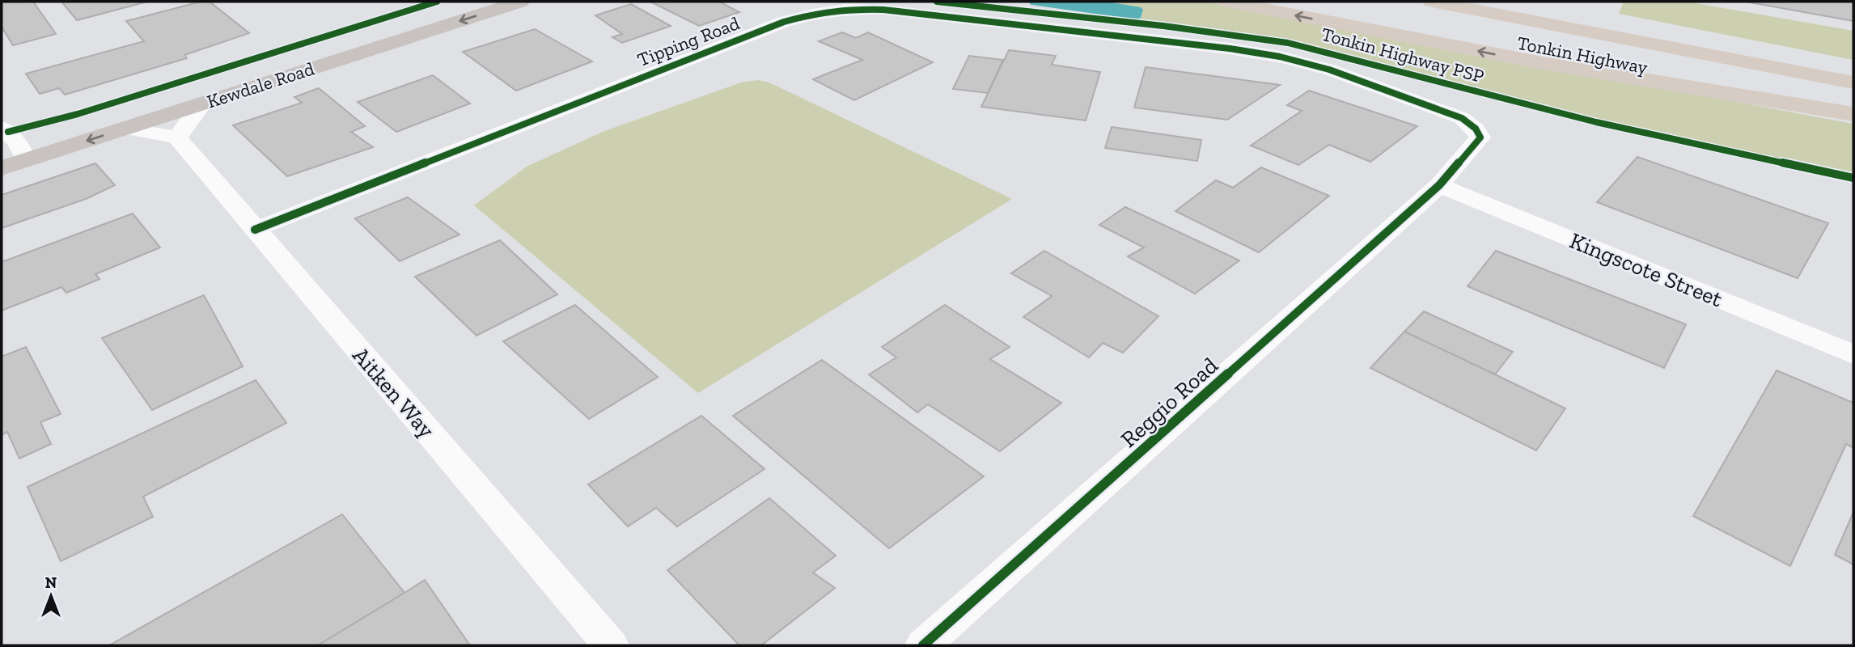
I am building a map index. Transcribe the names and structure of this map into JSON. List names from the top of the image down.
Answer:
{
  "streets": {
    "highway": ["Tonkin Highway"],
    "main road": ["Kewdale Road"],
    "street": [
      "Tipping Road",
      "Kingscote Street",
      "Aitken Way",
      "Reggio Road"
    ],
    "cycle path": ["Tonkin Highway PSP"]
  },
  "crossings": [
    ["Tipping Road", "Kingscote Street"],
    ["Tipping Road", "Aitken Way"],
    ["Tipping Road", "Reggio Road"],
    ["Kingscote Street", "Reggio Road"]
  ],
  "north": "top"
}
